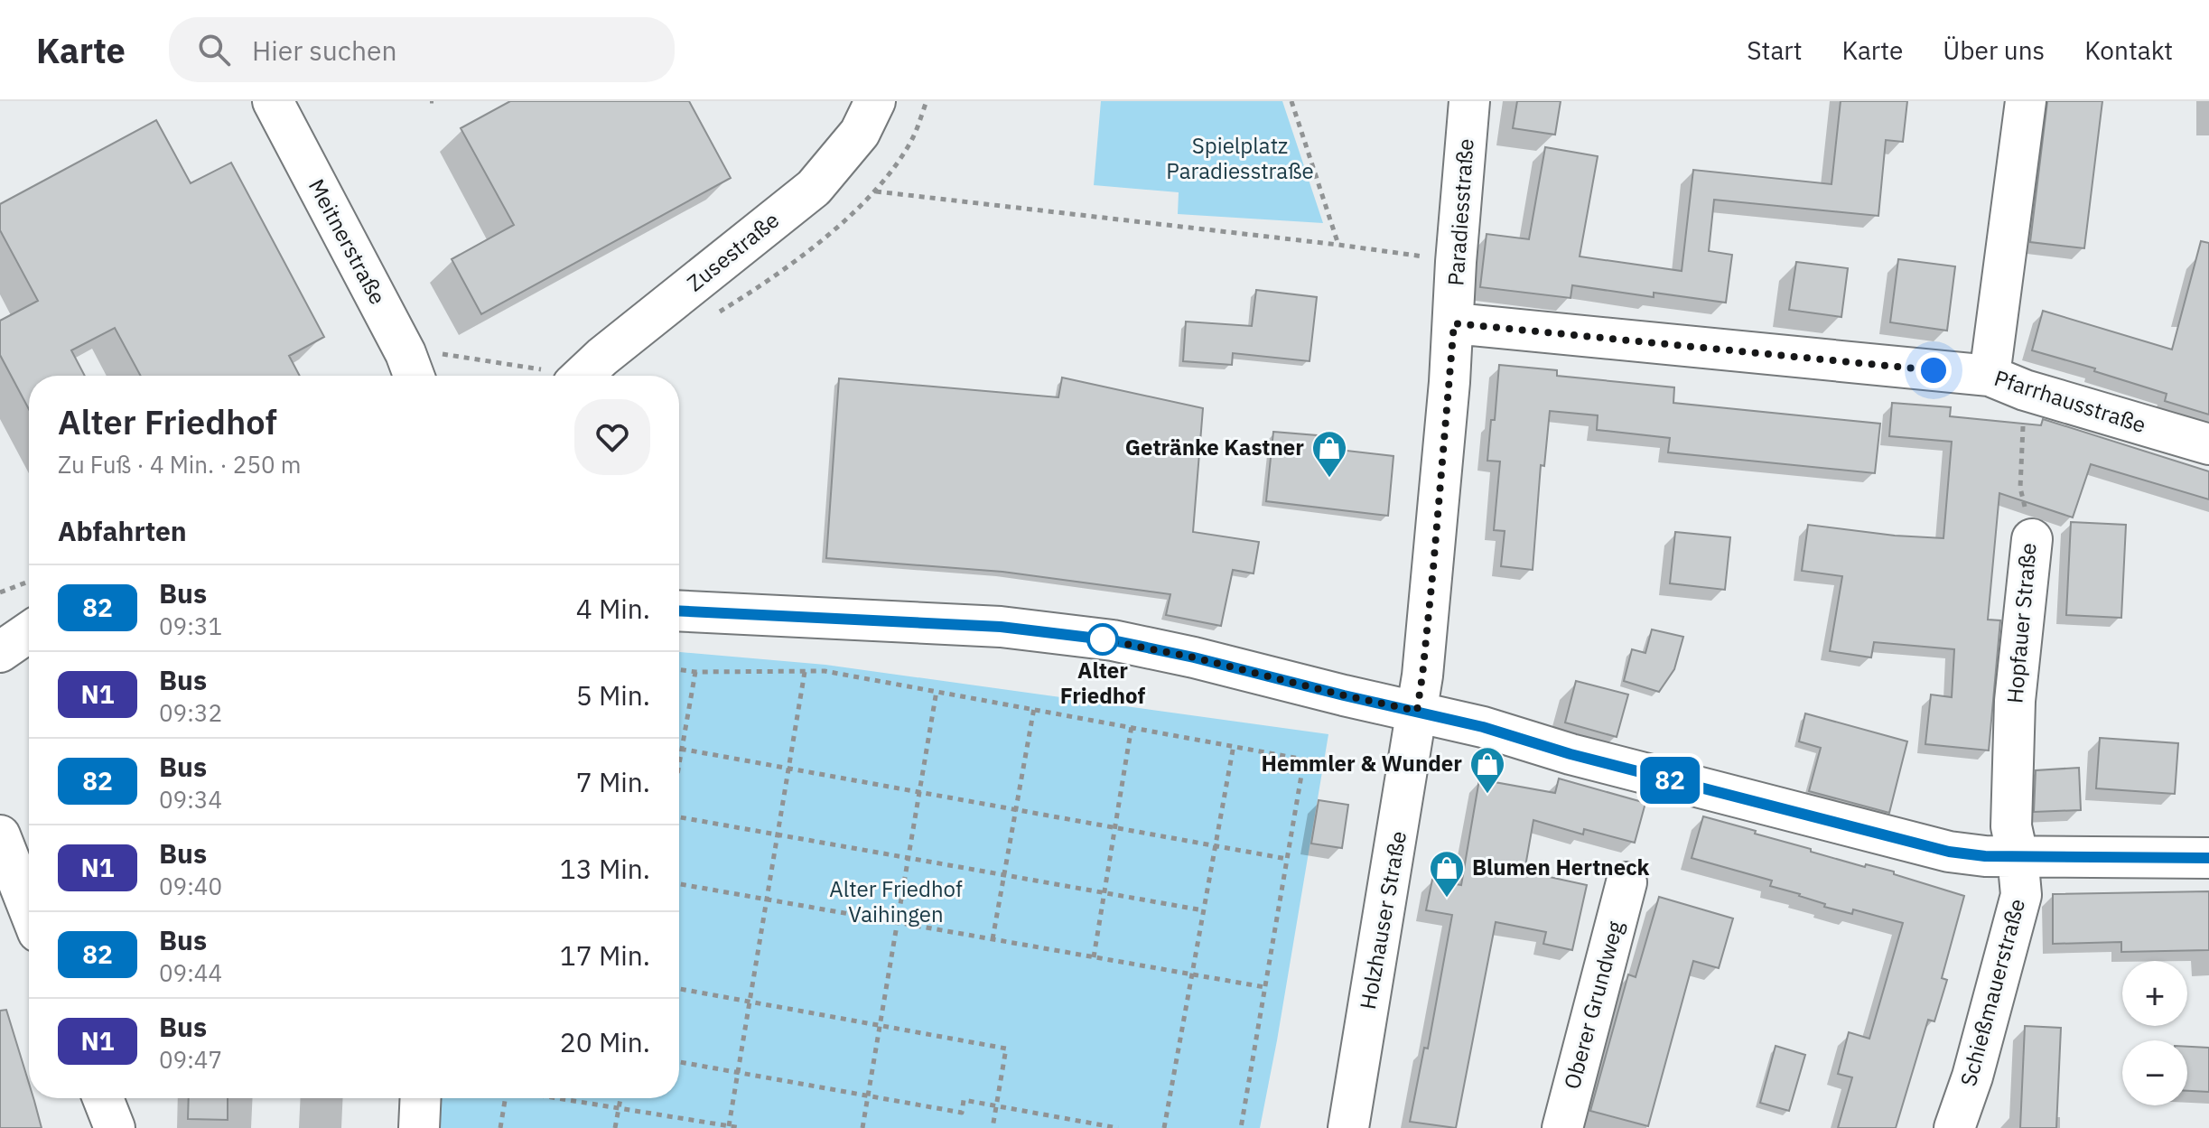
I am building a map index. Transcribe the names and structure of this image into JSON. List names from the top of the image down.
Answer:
{
  "streets": {
    "street": [
      "Paradiesstraße",
      "Meitnerstraße",
      "Zusestraße",
      "Pfarrhausstraße",
      "Hopfauer Straße",
      "Holzhauser Straße",
      "Schießmauerstraße",
      "Oberer Grundweg"
    ]
  },
  "crossings": [
    ["Paradiesstraße", "Pfarrhausstraße"],
    ["Paradiesstraße", "Holzhauser Straße"],
    ["Pfarrhausstraße", "Hopfauer Straße"],
    ["Hopfauer Straße", "Schießmauerstraße"]
  ],
  "parks": ["Spielplatz Paradiesstraße", "Alter Friedhof Vaihingen"],
  "places": {
    "shop": ["Getränke Kastner", "Hemmler & Wunder", "Blumen Hertneck"],
    "other": ["Alter Friedhof"]
  },
  "lines": ["bus line 82"],
  "page": {
    "header": "Karte",
    "search": "Hier suchen",
    "nav": [
      "Start",
      "Karte",
      "Über uns",
      "Kontakt"
    ],
    "on_map": "82",
    "heading": [
      ["Alter Friedhof", "Zu Fuß · 4 Min. · 250 m"],
      "Abfahrten"
    ],
    "list": [
      {
        "mark": "82",
        "name": "Bus",
        "note": "09:31",
        "value": "4 Min."
      },
      {
        "mark": "N1",
        "name": "Bus",
        "note": "09:32",
        "value": "5 Min."
      },
      {
        "mark": "82",
        "name": "Bus",
        "note": "09:34",
        "value": "7 Min."
      },
      {
        "mark": "N1",
        "name": "Bus",
        "note": "09:40",
        "value": "13 Min."
      },
      {
        "mark": "82",
        "name": "Bus",
        "note": "09:44",
        "value": "17 Min."
      },
      {
        "mark": "N1",
        "name": "Bus",
        "note": "09:47",
        "value": "20 Min."
      }
    ],
    "map_buttons": ["+", "−"]
  }
}
